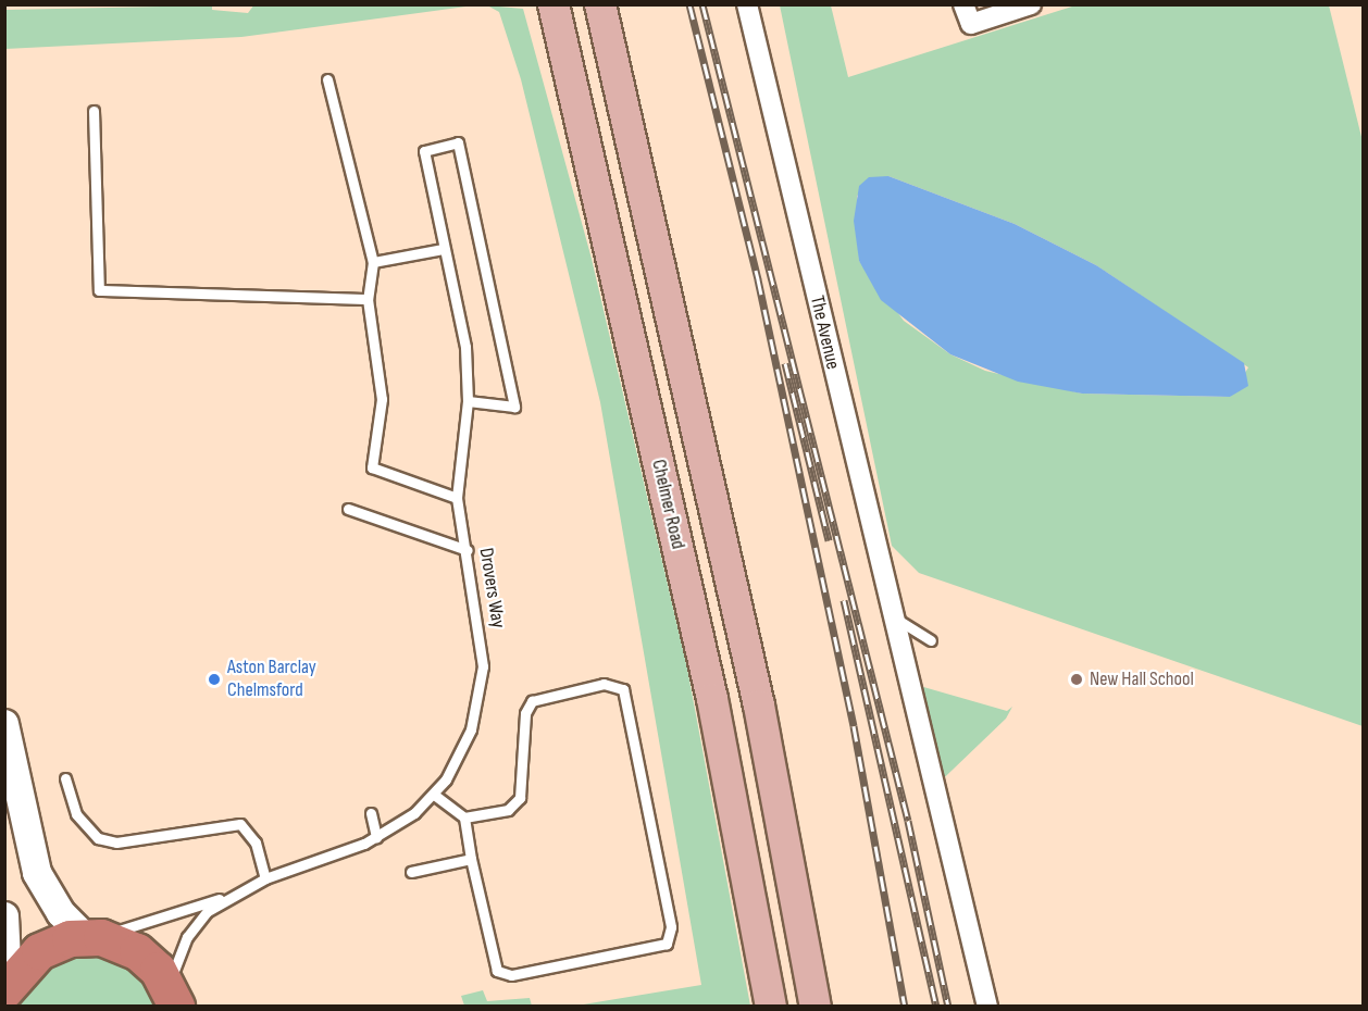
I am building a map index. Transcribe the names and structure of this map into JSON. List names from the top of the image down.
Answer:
{
  "streets": {
    "main road": ["Chelmer Road"],
    "street": ["The Avenue"],
    "lane": ["Drovers Way"]
  },
  "places": ["Aston Barclay Chelmsford", "New Hall School"]
}
